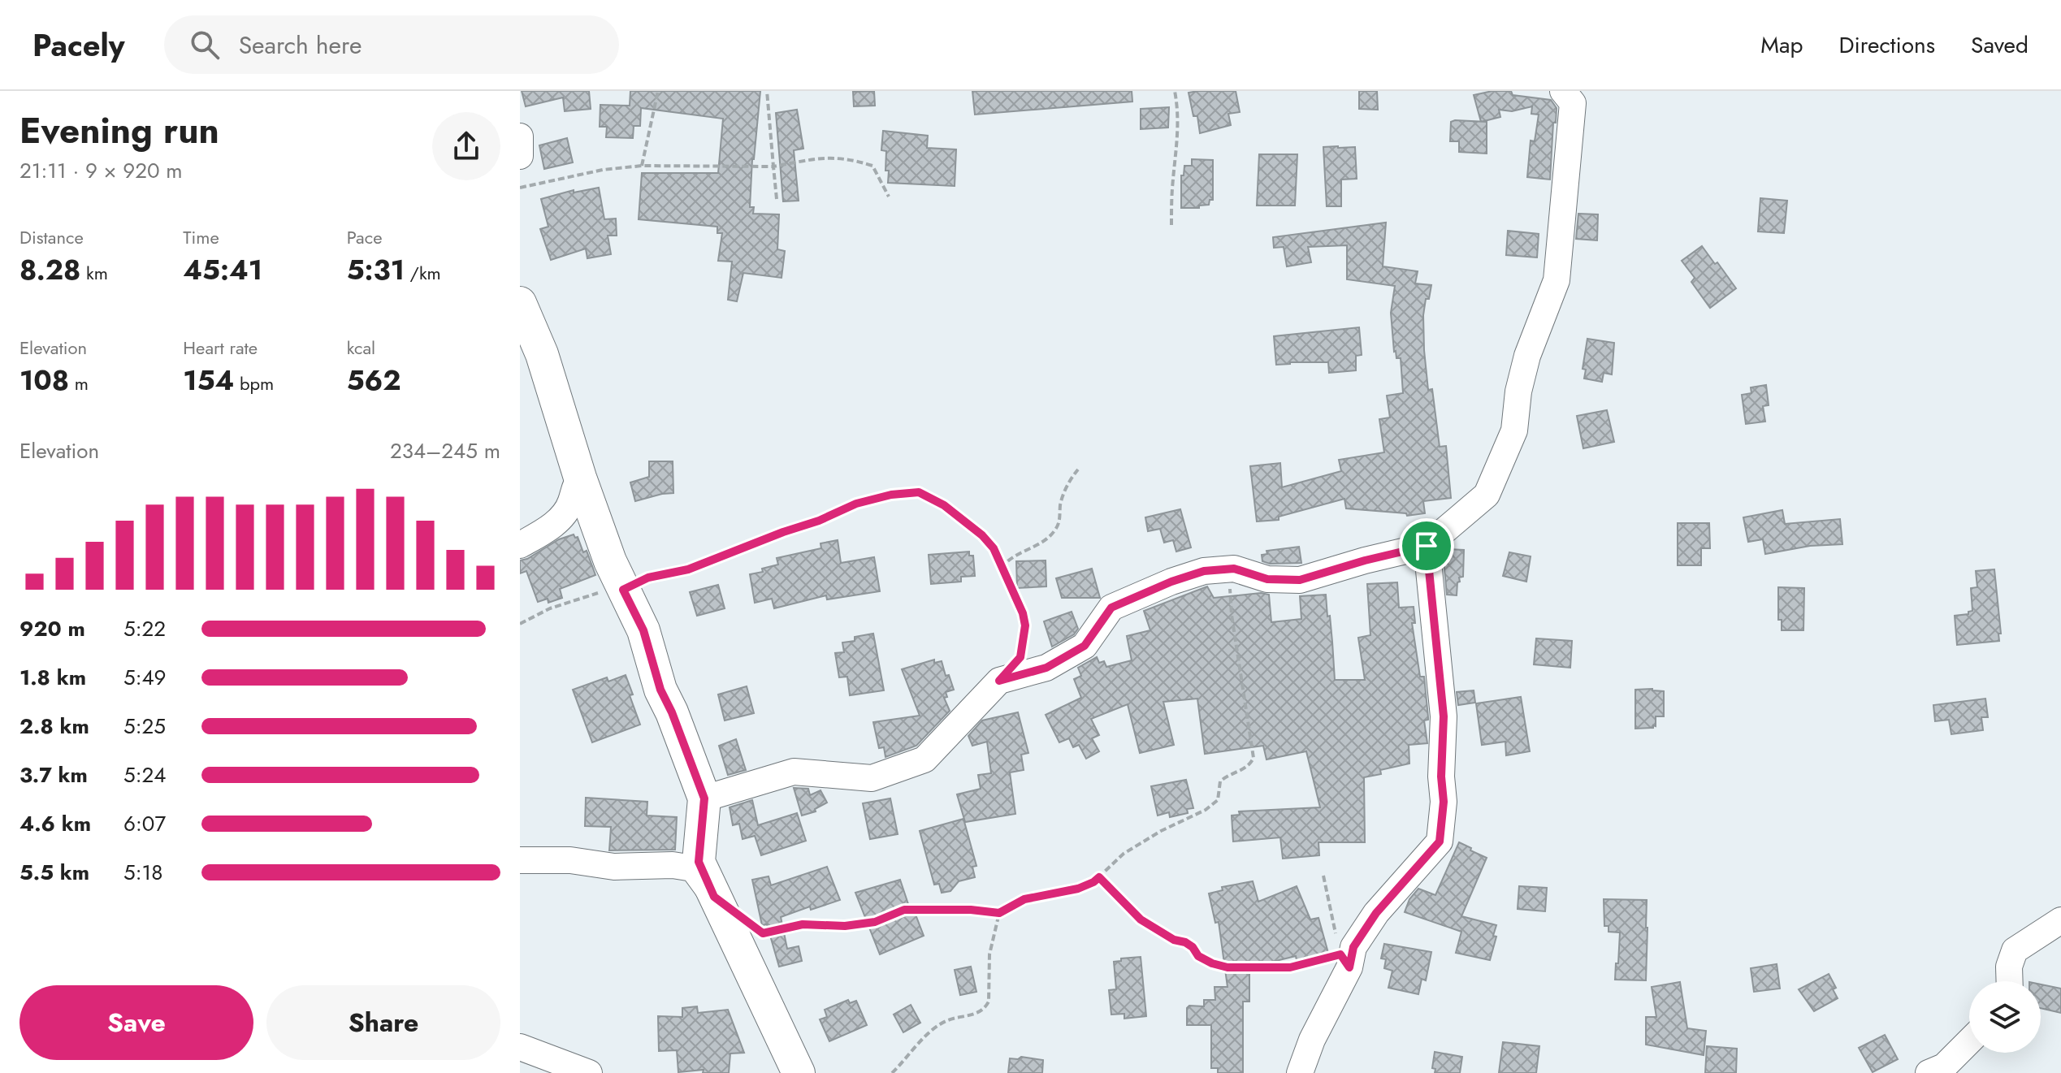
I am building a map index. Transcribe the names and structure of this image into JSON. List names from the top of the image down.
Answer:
{
  "page": {
    "header": "Pacely",
    "search": "Search here",
    "nav": ["Map", "Directions", "Saved"],
    "heading": ["Evening run", "21:11 · 9 × 920 m"],
    "stats": [
      ["Distance", "8.28 km"],
      ["Time", "45:41"],
      ["Pace", "5:31 /km"],
      ["Elevation", "108 m"],
      ["Heart rate", "154 bpm"],
      ["kcal", "562"]
    ],
    "chart": ["Elevation", "234–245 m"],
    "list": [
      {
        "name": "920 m",
        "note": "5:22"
      },
      {
        "name": "1.8 km",
        "note": "5:49"
      },
      {
        "name": "2.8 km",
        "note": "5:25"
      },
      {
        "name": "3.7 km",
        "note": "5:24"
      },
      {
        "name": "4.6 km",
        "note": "6:07"
      },
      {
        "name": "5.5 km",
        "note": "5:18"
      }
    ],
    "buttons": ["Save", "Share"]
  }
}
